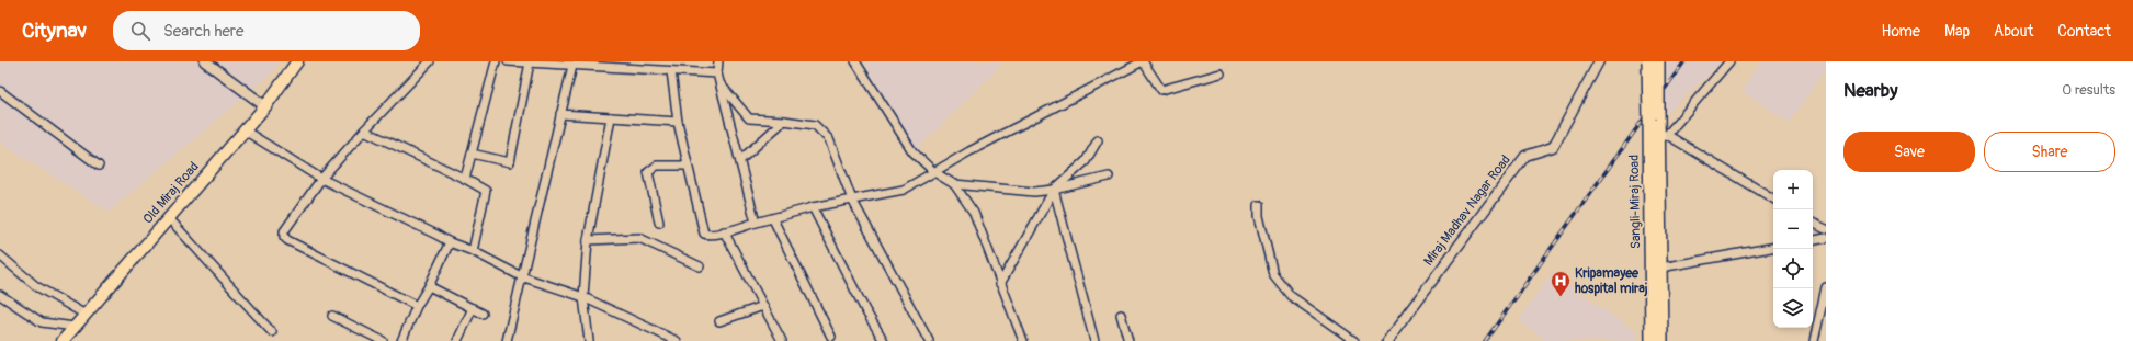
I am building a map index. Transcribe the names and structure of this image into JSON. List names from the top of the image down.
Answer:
{
  "streets": {
    "highway": ["Sangli-Miraj Road"],
    "main road": ["Old Miraj Road"],
    "street": ["Miraj Madhav Nagar Road"]
  },
  "places": {
    "hospital": ["Kripamayee hospital miraj"]
  },
  "page": {
    "header": "Citynav",
    "search": "Search here",
    "nav": [
      "Home",
      "Map",
      "About",
      "Contact"
    ],
    "heading": ["Nearby", "0 results"],
    "buttons": ["Save", "Share"],
    "map_buttons": ["+", "−"]
  }
}
